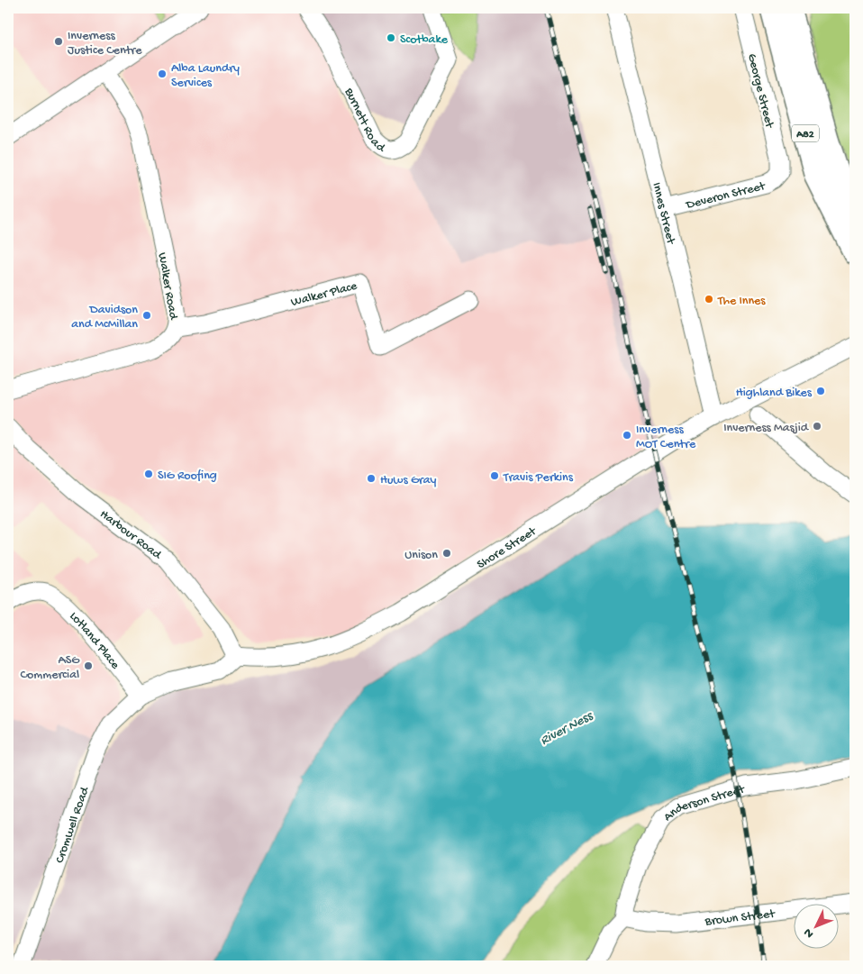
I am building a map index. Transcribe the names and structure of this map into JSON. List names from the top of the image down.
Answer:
{
  "streets": {
    "highway": ["A82"],
    "street": [
      "George Street",
      "Burnett Road",
      "Deveron Street",
      "Innes Street",
      "Walker Road",
      "Walker Place",
      "Harbour Road",
      "Shore Street",
      "Lotland Place",
      "Anderson Street",
      "Cromwell Road",
      "Brown Street"
    ]
  },
  "crossings": [
    ["George Street", "Deveron Street"],
    ["Deveron Street", "Innes Street"],
    ["Innes Street", "Shore Street"],
    ["Walker Road", "Walker Place"],
    ["Harbour Road", "Shore Street"],
    ["Lotland Place", "Cromwell Road"],
    ["Anderson Street", "Brown Street"]
  ],
  "water": ["River Ness"],
  "places": [
    "Scotbake",
    "Inverness Justice Centre",
    "Alba Laundry Services",
    "The Innes",
    "Davidson and McMillan",
    "Highland Bikes",
    "Inverness Masjid",
    "Inverness MOT Centre",
    "SIG Roofing",
    "Travis Perkins",
    "Huws Gray",
    "Unison",
    "ASG Commercial"
  ],
  "north": "bottom left"
}
